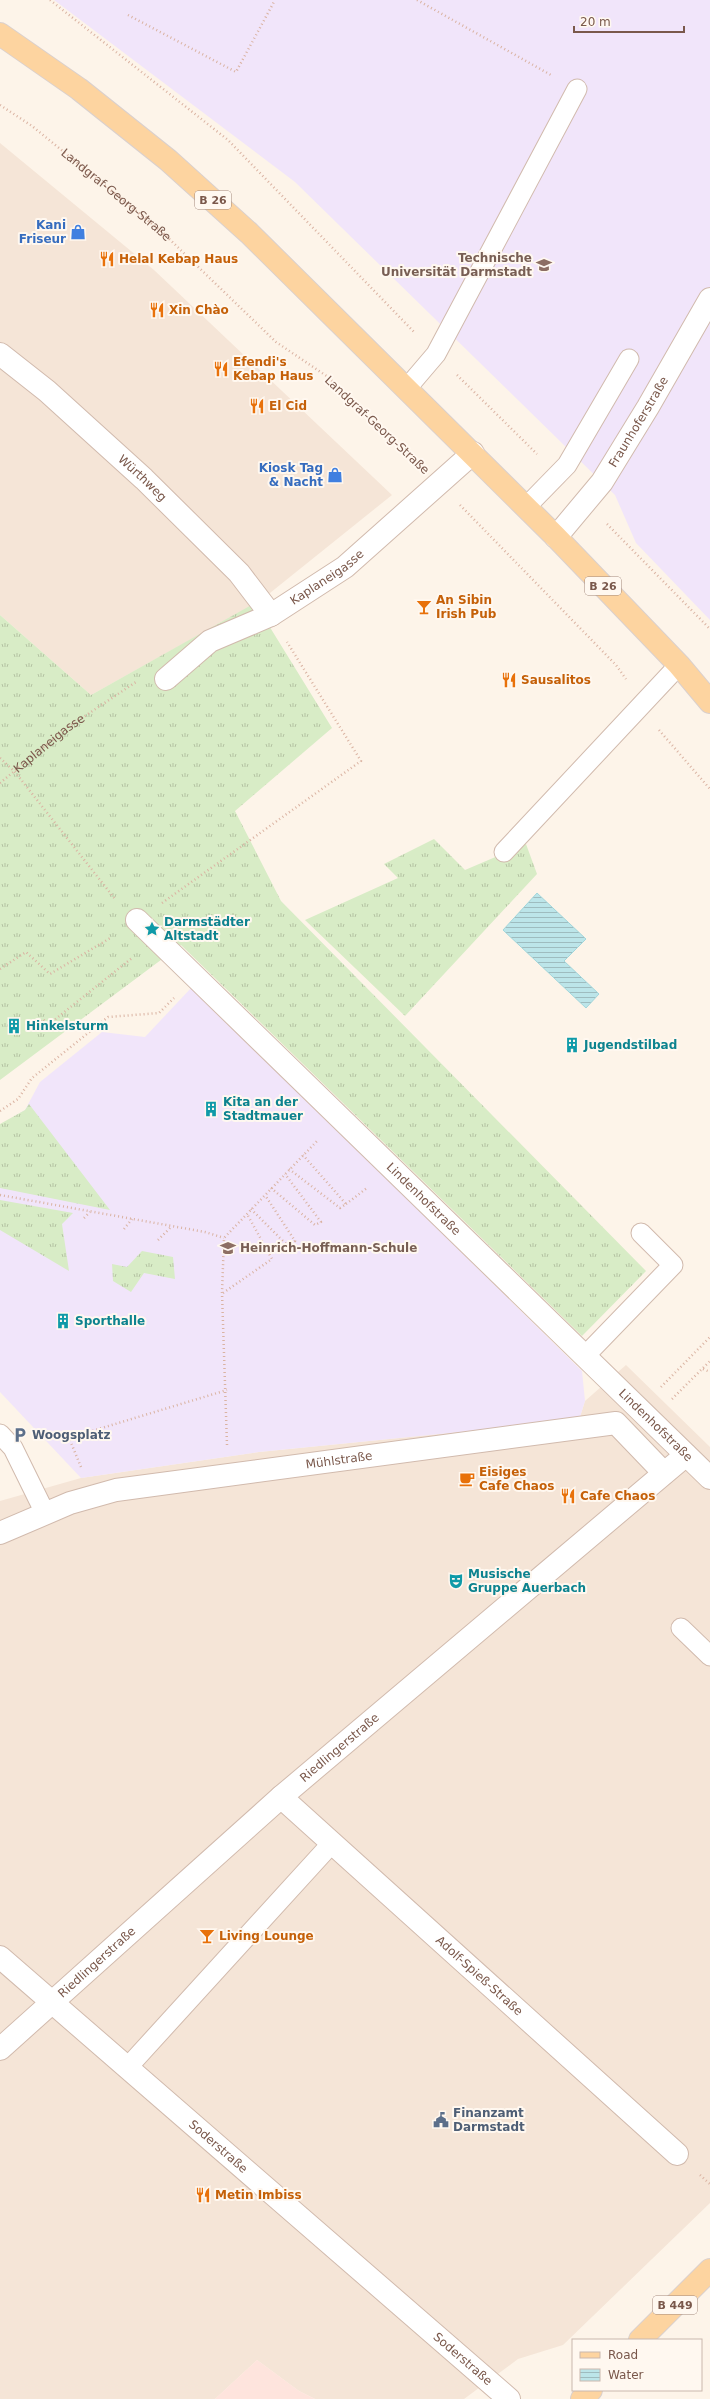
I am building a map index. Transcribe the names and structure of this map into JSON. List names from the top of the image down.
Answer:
{
  "streets": {
    "main road": ["B 26", "B 449"],
    "street": [
      "Fraunhoferstraße",
      "Würthweg",
      "Kaplaneigasse",
      "Lindenhofstraße",
      "Mühlstraße",
      "Riedlingerstraße",
      "Adolf-Spieß-Straße",
      "Soderstraße"
    ],
    "path": ["Landgraf-Georg-Straße"]
  },
  "crossings": [
    ["Landgraf-Georg-Straße", "Kaplaneigasse"],
    ["B 26", "Fraunhoferstraße"],
    ["B 26", "Kaplaneigasse"],
    ["Würthweg", "Kaplaneigasse"],
    ["Lindenhofstraße", "Riedlingerstraße"],
    ["Mühlstraße", "Riedlingerstraße"],
    ["Riedlingerstraße", "Adolf-Spieß-Straße"],
    ["Riedlingerstraße", "Soderstraße"]
  ],
  "places": {
    "shop": ["Kani Friseur", "Kiosk Tag & Nacht"],
    "restaurant": [
      "Helal Kebap Haus",
      "Xin Chào",
      "Efendi's Kebap Haus",
      "El Cid",
      "Sausalitos",
      "Cafe Chaos",
      "Metin Imbiss"
    ],
    "school or university": ["Technische Universität Darmstadt", "Heinrich-Hoffmann-Schule"],
    "bar": ["An Sibin Irish Pub", "Living Lounge"],
    "place": ["Darmstädter Altstadt"],
    "building": [
      "Hinkelsturm",
      "Jugendstilbad",
      "Kita an der Stadtmauer",
      "Sporthalle"
    ],
    "parking": ["Woogsplatz"],
    "cafe": ["Eisiges Cafe Chaos"],
    "theatre": ["Musische Gruppe Auerbach"],
    "public building": ["Finanzamt Darmstadt"]
  },
  "legend": ["Road", "Water"],
  "scale_bar": "20 m"
}
